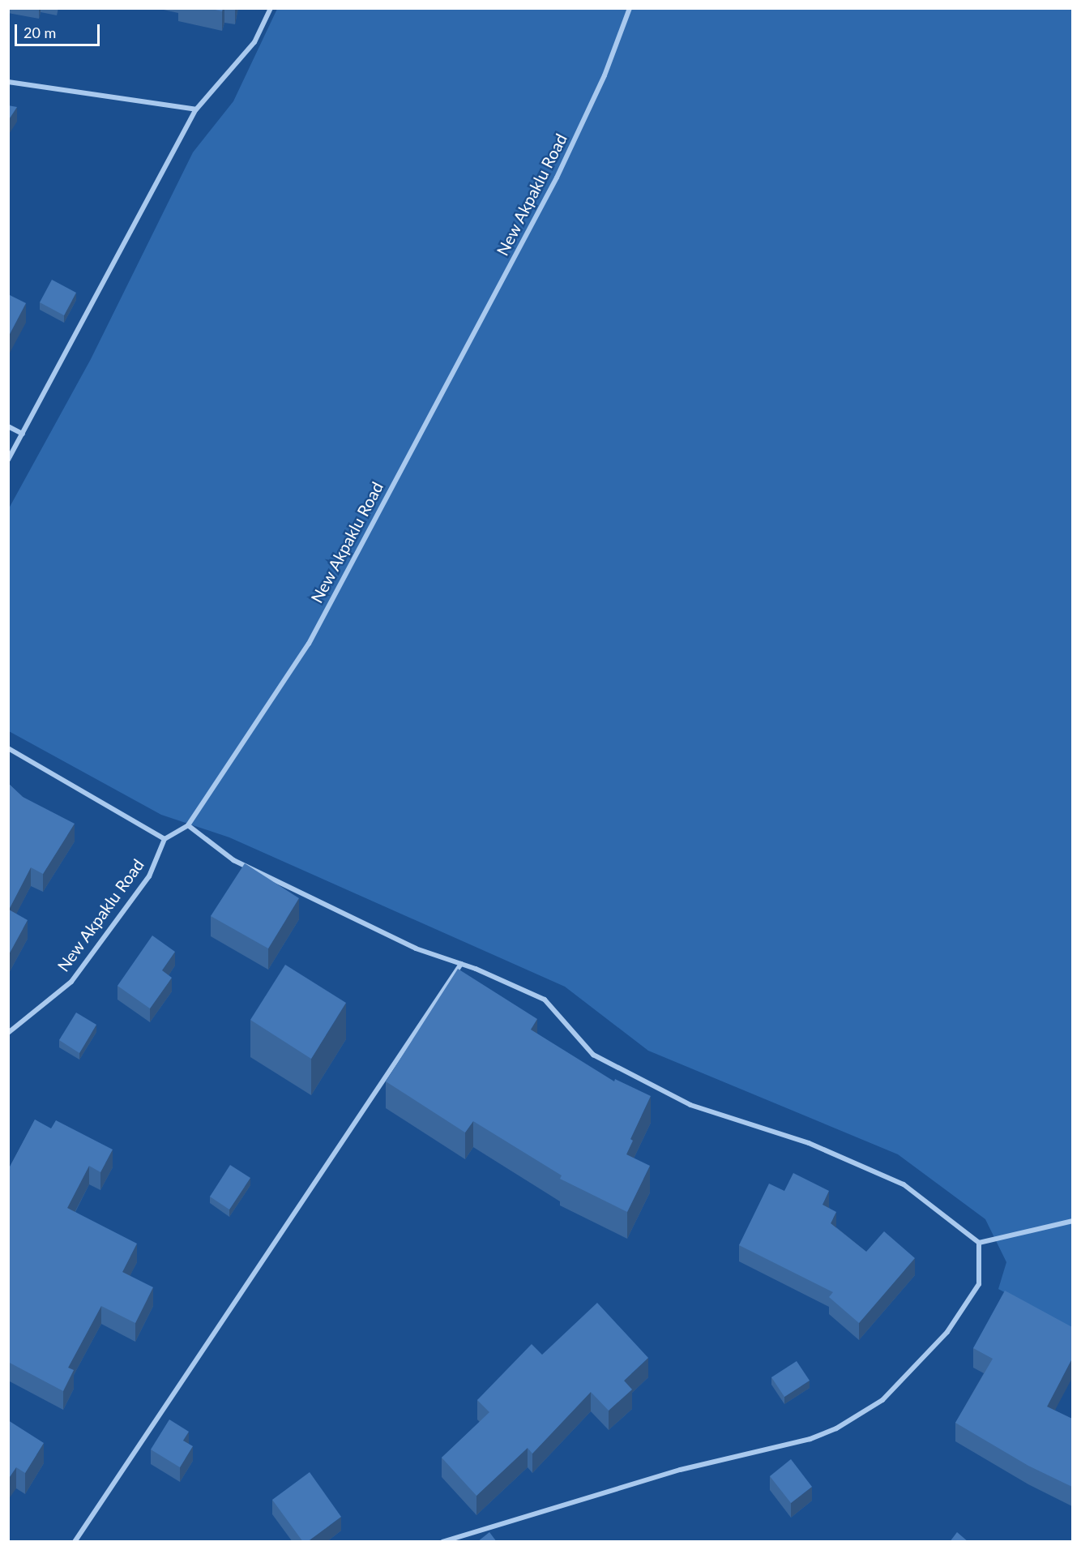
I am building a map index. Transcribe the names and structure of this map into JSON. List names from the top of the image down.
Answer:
{
  "streets": {
    "street": ["New Akpaklu Road"]
  },
  "scale_bar": "20 m"
}
